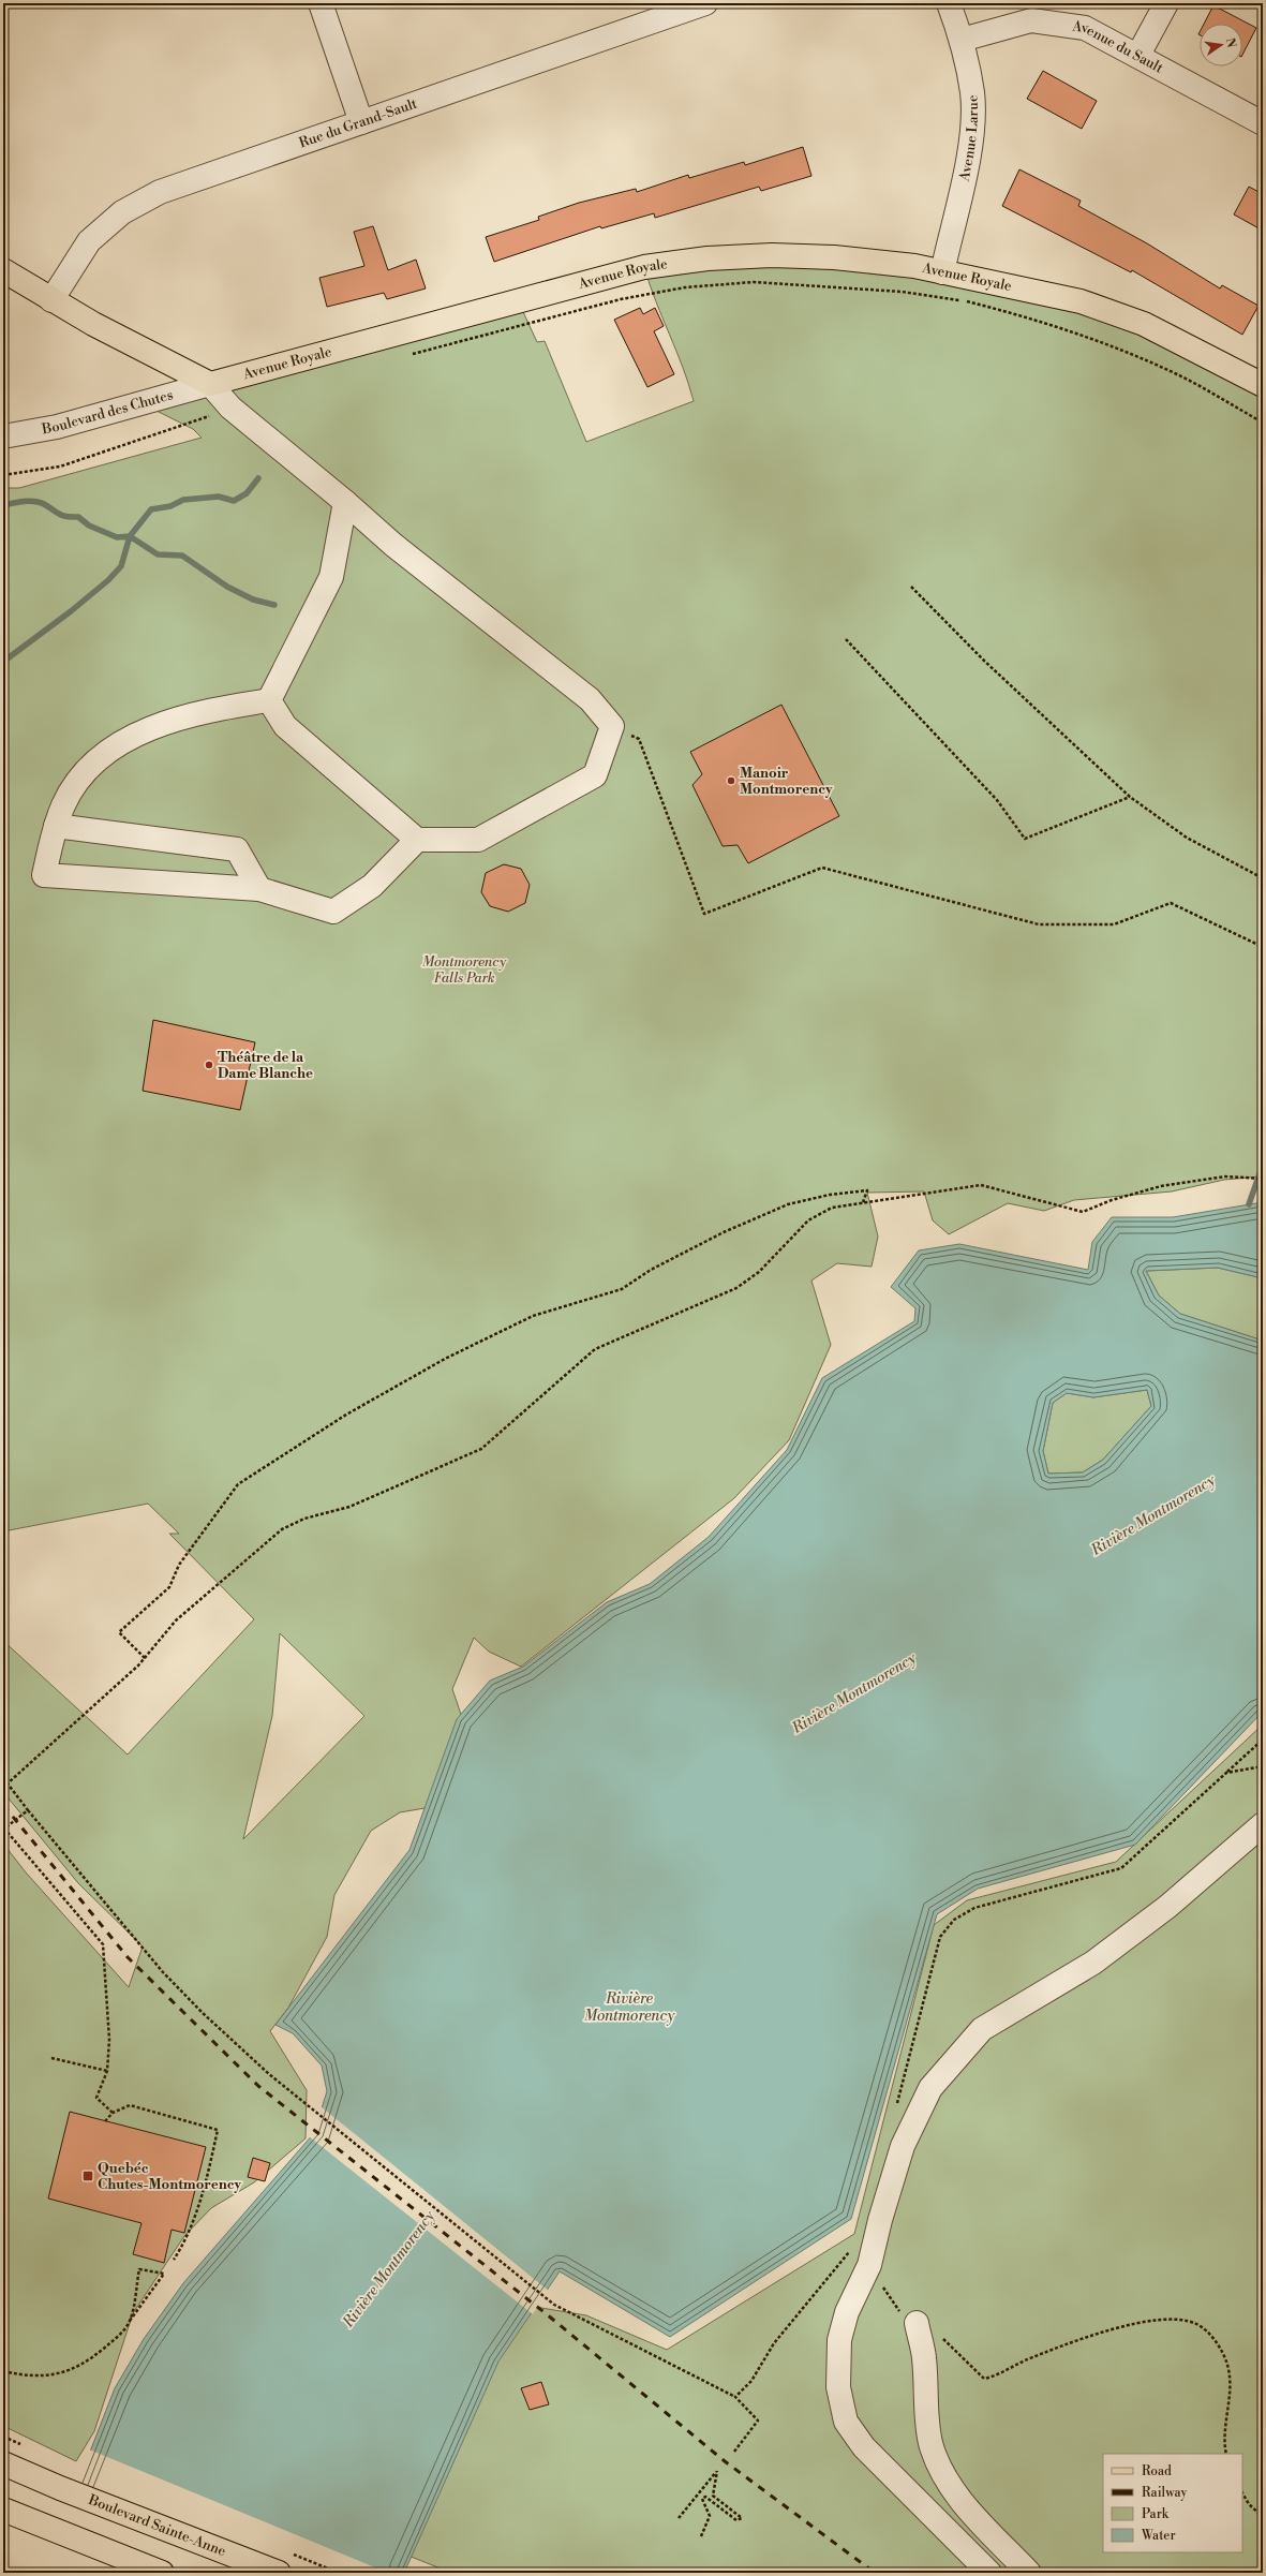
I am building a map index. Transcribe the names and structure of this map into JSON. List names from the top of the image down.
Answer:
{
  "streets": {
    "main road": ["Avenue Royale", "Boulevard Sainte-Anne"],
    "street": [
      "Avenue du Sault",
      "Rue du Grand-Sault",
      "Avenue Larue",
      "Boulevard des Chutes"
    ]
  },
  "crossings": [
    ["Avenue du Sault", "Avenue Larue"],
    ["Avenue Larue", "Avenue Royale"],
    ["Avenue Royale", "Boulevard des Chutes"]
  ],
  "water": ["Rivière Montmorency"],
  "parks": ["Montmorency Falls Park"],
  "places": {
    "other": ["Manoir Montmorency", "Théâtre de la Dame Blanche"],
    "transit": ["Quebéc Chutes-Montmorency"]
  },
  "legend": [
    "Road",
    "Railway",
    "Park",
    "Water"
  ],
  "north": "right"
}
